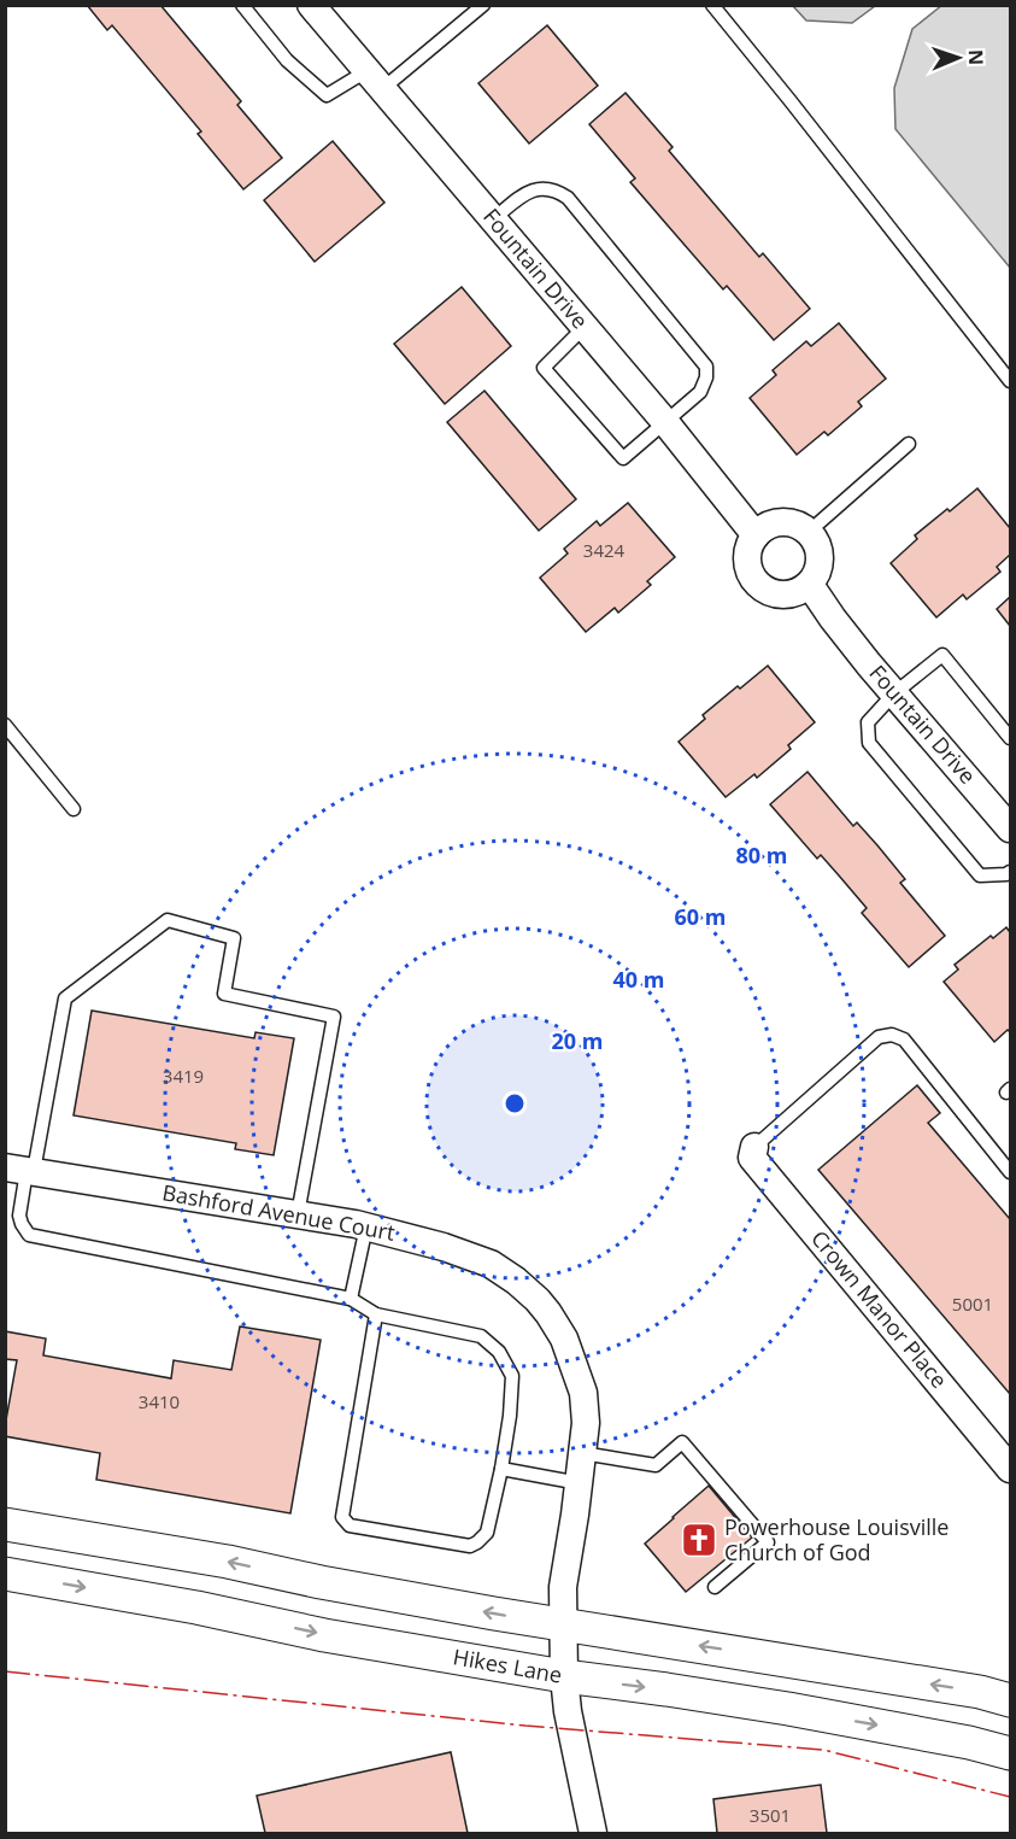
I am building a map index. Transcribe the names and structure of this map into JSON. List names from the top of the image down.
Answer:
{
  "streets": {
    "street": [
      "Fountain Drive",
      "Bashford Avenue Court",
      "Crown Manor Place",
      "Hikes Lane"
    ]
  },
  "crossings": [
    ["Bashford Avenue Court", "Hikes Lane"]
  ],
  "places": {
    "church": ["Powerhouse Louisville Church of God"]
  },
  "house_numbers": [
    "3424",
    "3419",
    "5001",
    "3410",
    "3501"
  ],
  "north": "right",
  "rings": [
    "80 m",
    "60 m",
    "40 m",
    "20 m"
  ]
}
